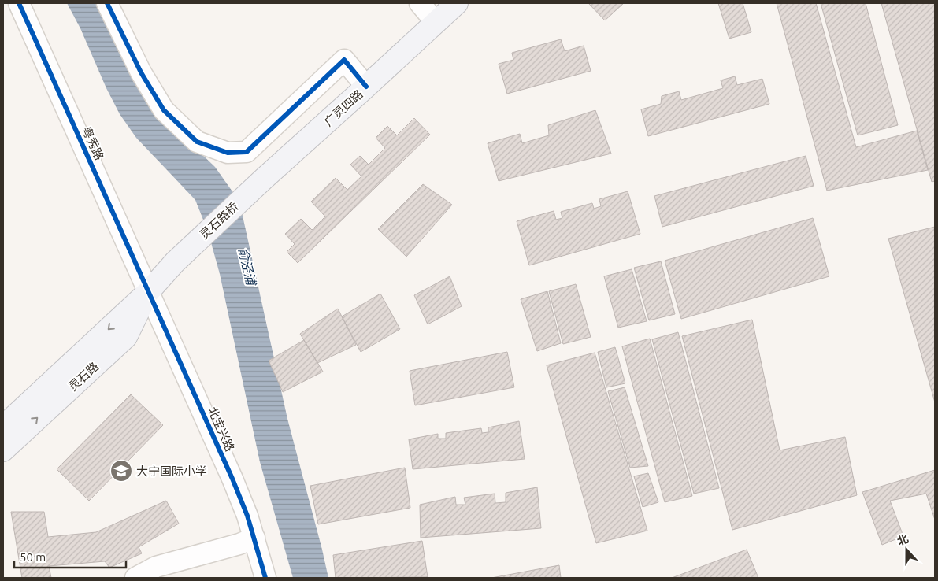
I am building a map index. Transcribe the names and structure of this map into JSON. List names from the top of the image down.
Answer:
{
  "streets": {
    "main road": ["广灵四路", "灵石路桥", "灵石路"],
    "street": ["粤秀路", "北宝兴路"]
  },
  "crossings": [
    ["广灵四路", "灵石路桥"],
    ["粤秀路", "灵石路"],
    ["粤秀路", "北宝兴路"],
    ["灵石路桥", "灵石路"],
    ["灵石路", "北宝兴路"]
  ],
  "water": ["俞泾浦"],
  "places": {
    "school or university": ["大宁国际小学"]
  },
  "scale_bar": "50 m",
  "north": "top"
}
